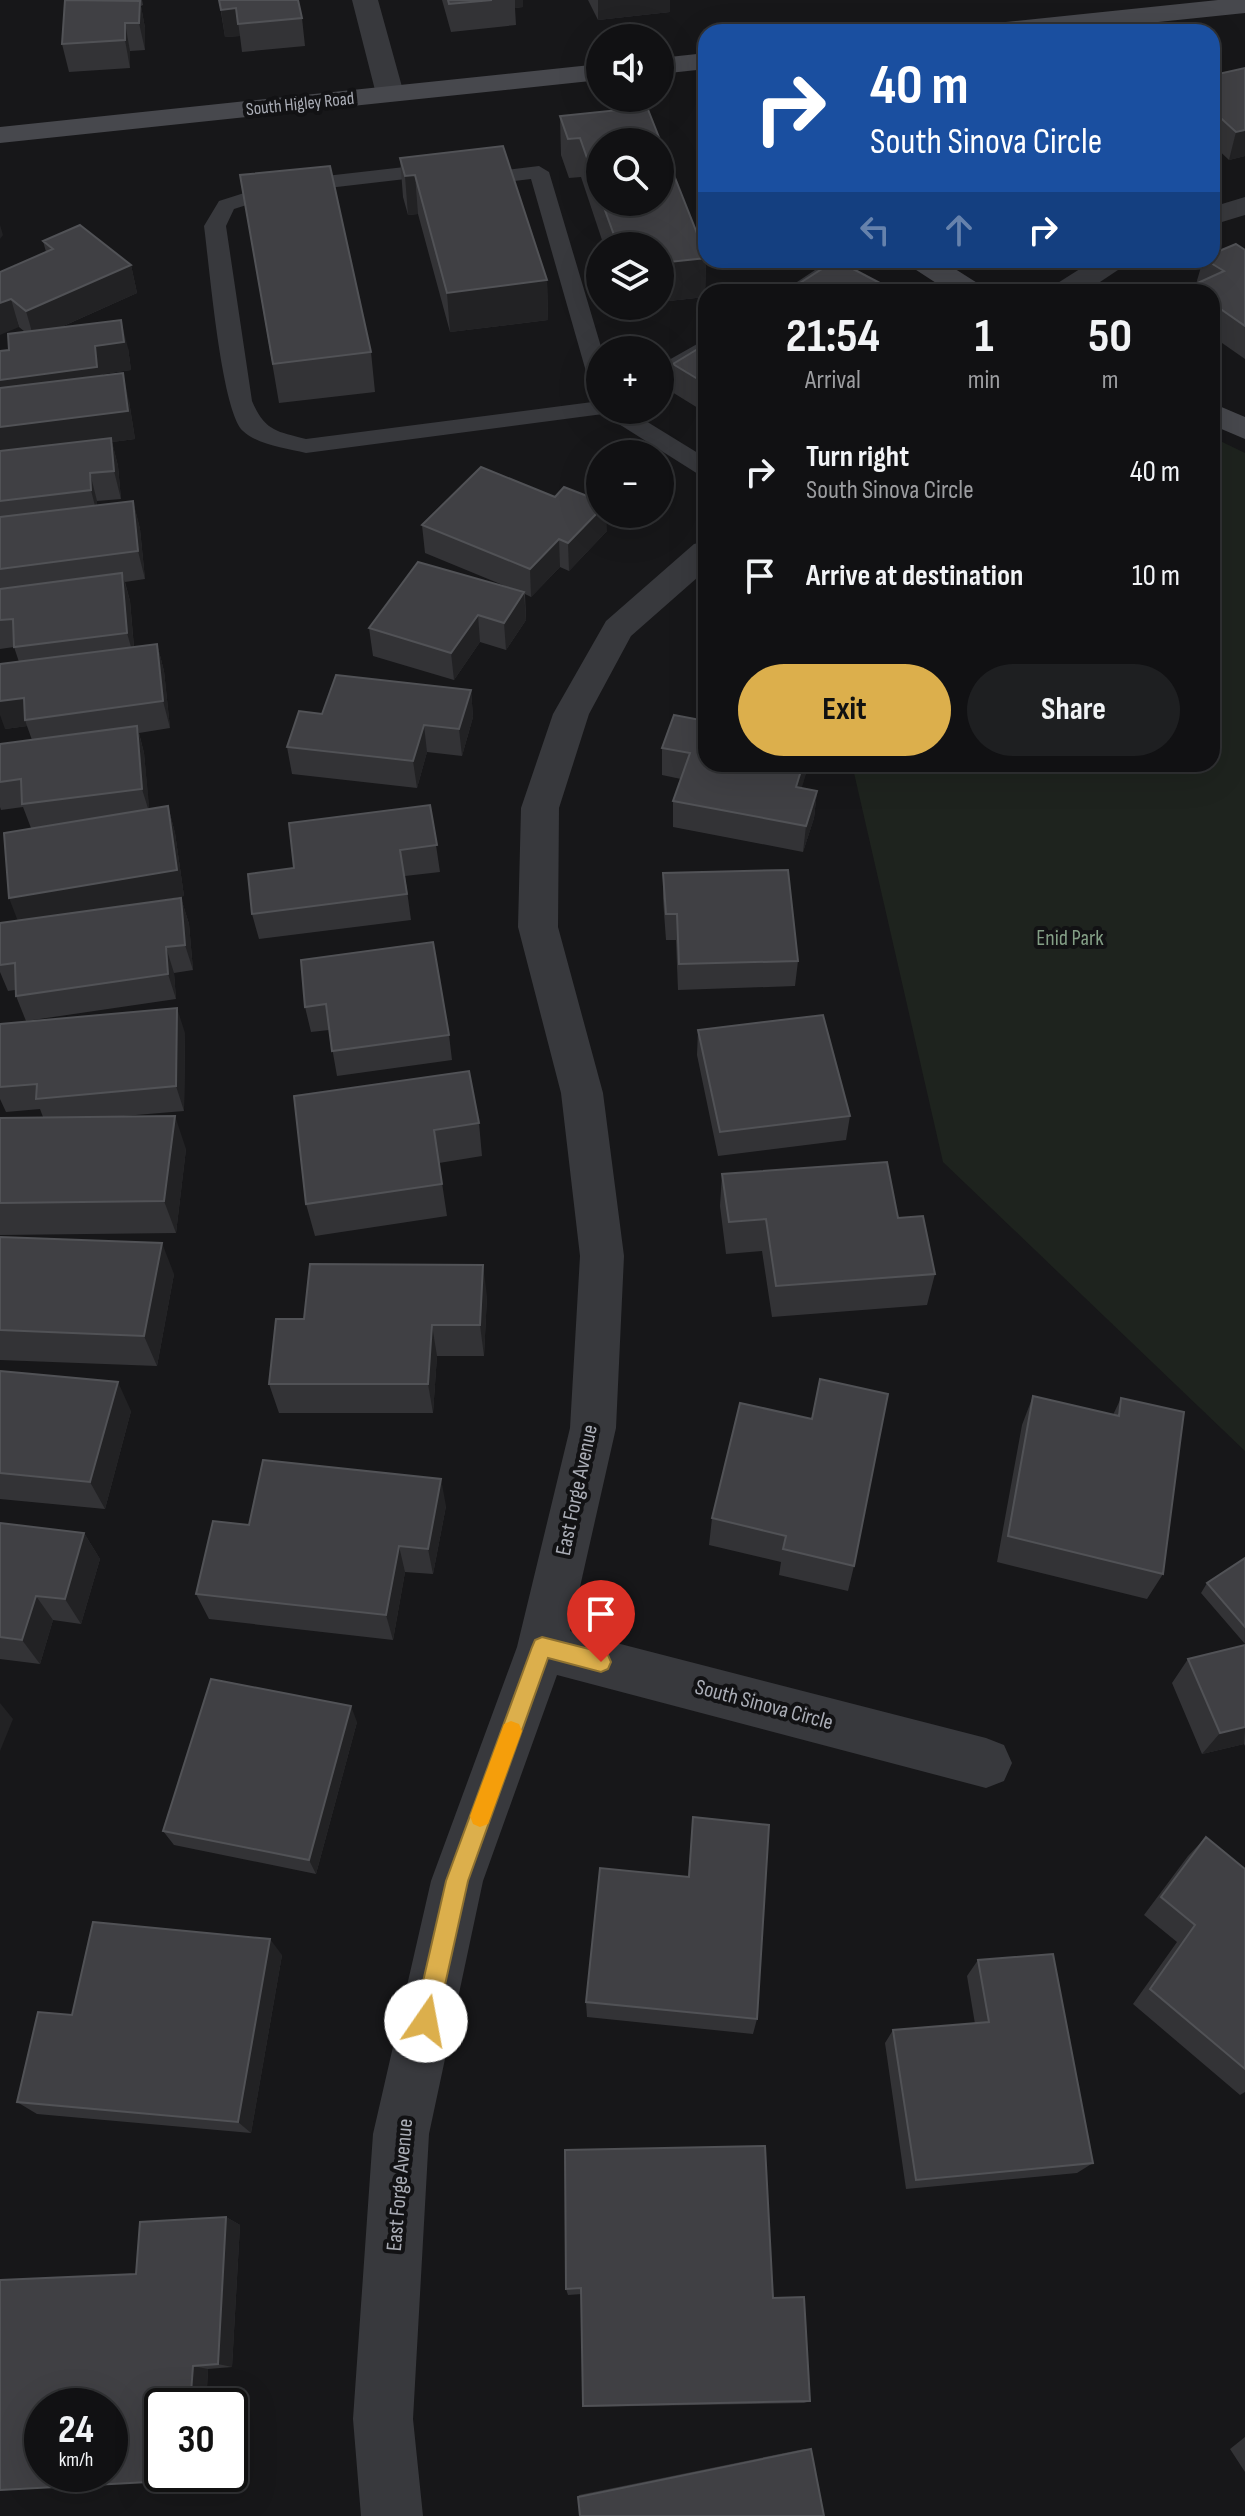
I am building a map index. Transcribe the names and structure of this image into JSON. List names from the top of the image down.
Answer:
{
  "streets": {
    "main road": ["South Higley Road"],
    "street": ["East Forge Avenue", "South Sinova Circle"]
  },
  "crossings": [
    ["East Forge Avenue", "South Sinova Circle"]
  ],
  "parks": ["Enid Park"],
  "page": {
    "map_buttons": ["+", "−"],
    "turn": ["40 m", "South Sinova Circle"],
    "eta": [
      "21:54",
      "Arrival",
      "1",
      "min",
      "50",
      "m"
    ],
    "list": [
      {
        "name": "Turn right",
        "note": "South Sinova Circle",
        "value": "40 m"
      },
      {
        "name": "Arrive at destination",
        "value": "10 m"
      }
    ],
    "buttons": ["Exit", "Share"],
    "speed": "24 km/h",
    "limit": "30"
  }
}
